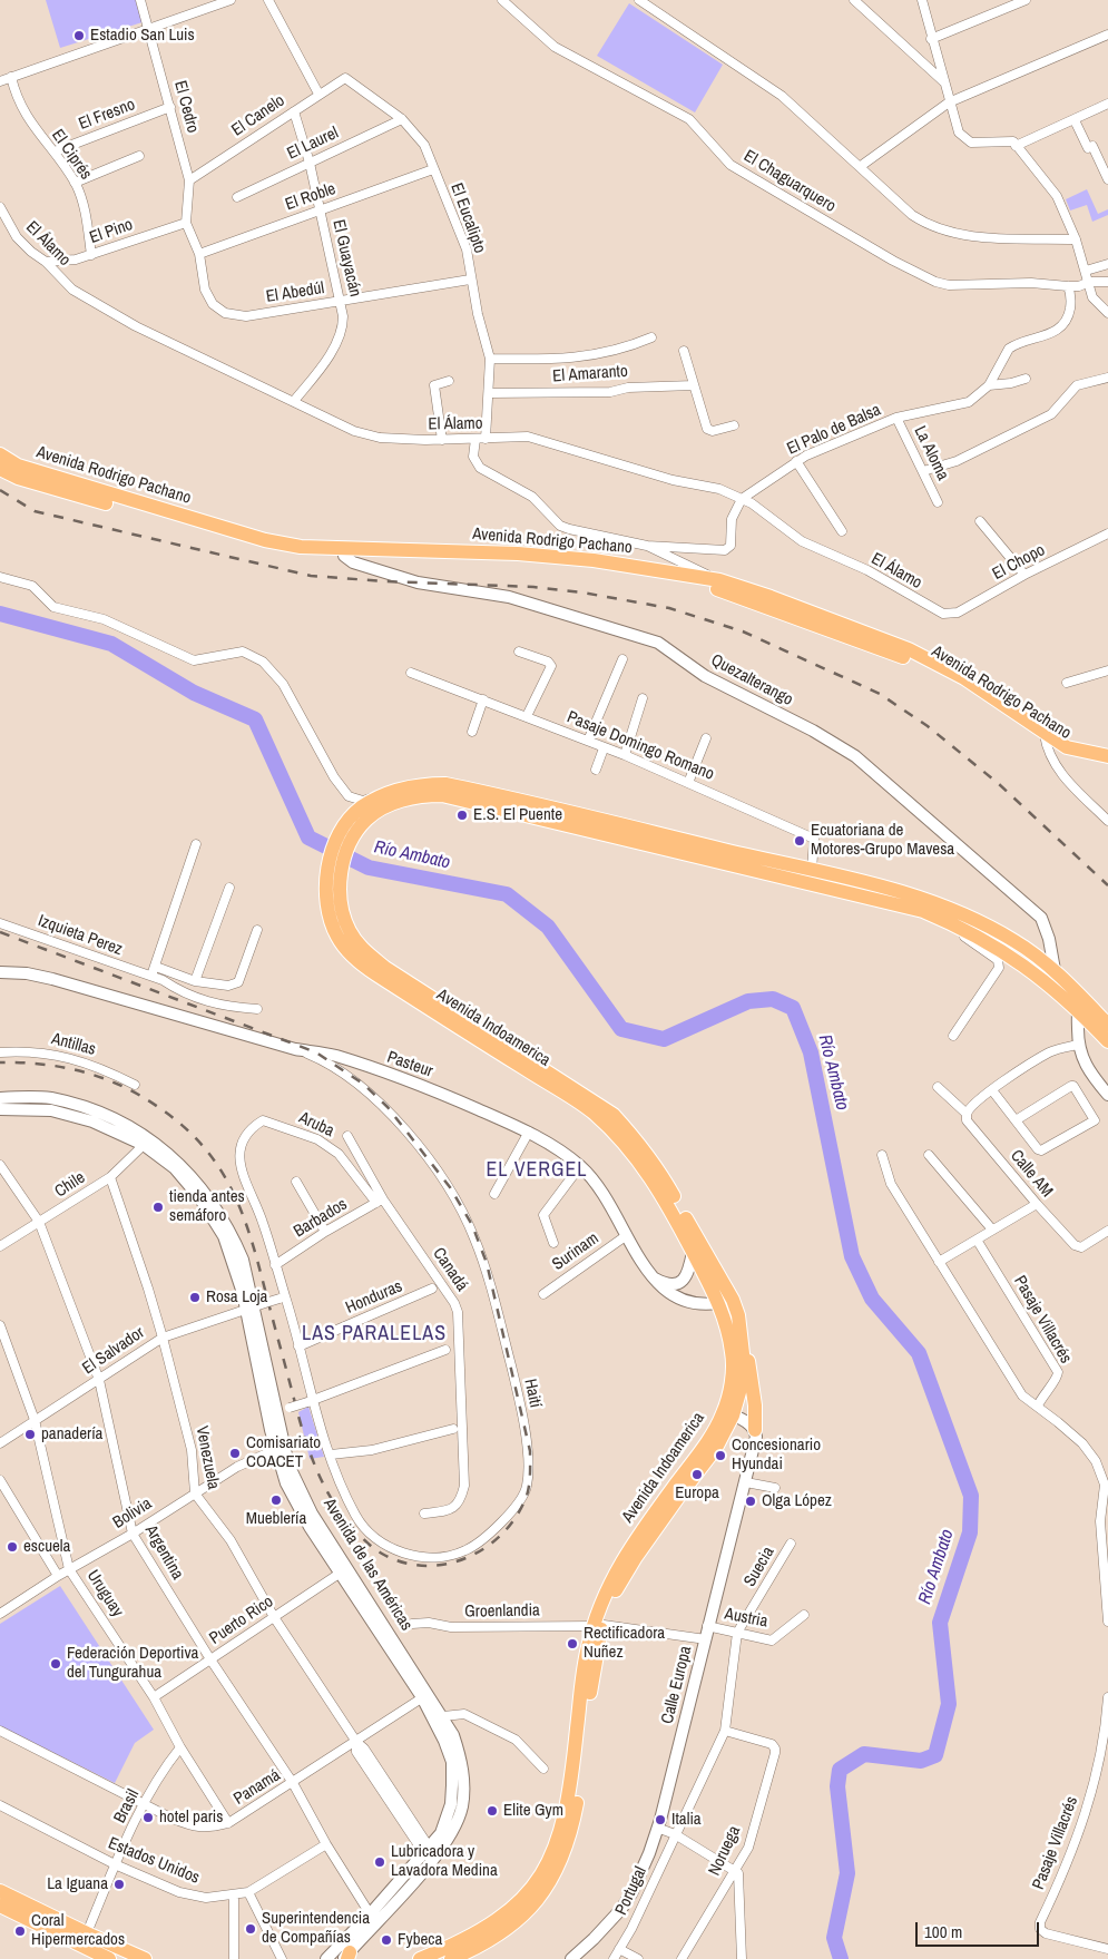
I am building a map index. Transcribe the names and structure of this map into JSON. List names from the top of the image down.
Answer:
{
  "streets": {
    "main road": ["Avenida Rodrigo Pachano", "Avenida Indoamerica"],
    "street": [
      "El Cedro",
      "El Fresno",
      "El Canelo",
      "El Laurel",
      "El Ciprés",
      "El Chaguarquero",
      "El Roble",
      "El Eucalipto",
      "El Pino",
      "El Álamo",
      "El Guayacán",
      "El Abedúl",
      "El Amaranto",
      "El Palo de Balsa",
      "La Aloma",
      "El Chopo",
      "Quezalterango",
      "Pasaje Domingo Romano",
      "Izquieta Perez",
      "Antillas",
      "Pasteur",
      "Aruba",
      "Calle AM",
      "Chile",
      "Barbados",
      "Surinam",
      "Canadá",
      "Honduras",
      "Pasaje Villacrés",
      "El Salvador",
      "Haití",
      "Venezuela",
      "Bolivia",
      "Argentina",
      "Avenida de las Américas",
      "Suecia",
      "Uruguay",
      "Groenlandia",
      "Austria",
      "Puerto Rico",
      "Calle Europa",
      "Panamá",
      "Brasil",
      "Noruega",
      "Estados Unidos",
      "Portugal"
    ]
  },
  "crossings": [
    ["El Cedro", "El Fresno"],
    ["El Cedro", "El Canelo"],
    ["El Cedro", "El Pino"],
    ["El Cedro", "El Abedúl"],
    ["El Fresno", "El Ciprés"],
    ["El Canelo", "El Eucalipto"],
    ["El Canelo", "El Guayacán"],
    ["El Laurel", "El Eucalipto"],
    ["El Laurel", "El Guayacán"],
    ["El Ciprés", "El Pino"],
    ["El Chaguarquero", "El Palo de Balsa"],
    ["El Roble", "El Eucalipto"],
    ["El Roble", "El Guayacán"],
    ["El Roble", "El Abedúl"],
    ["El Eucalipto", "El Álamo"],
    ["El Eucalipto", "El Abedúl"],
    ["El Eucalipto", "El Amaranto"],
    ["El Pino", "El Álamo"],
    ["El Pino", "El Abedúl"],
    ["El Álamo", "El Guayacán"],
    ["El Álamo", "El Palo de Balsa"],
    ["El Álamo", "El Chopo"],
    ["El Guayacán", "El Abedúl"],
    ["El Palo de Balsa", "La Aloma"],
    ["Avenida Rodrigo Pachano", "Quezalterango"],
    ["Quezalterango", "Avenida Indoamerica"],
    ["Pasaje Domingo Romano", "Avenida Indoamerica"],
    ["Avenida Indoamerica", "Pasteur"],
    ["Avenida Indoamerica", "Groenlandia"],
    ["Pasteur", "Surinam"],
    ["Pasteur", "Haití"],
    ["Aruba", "Barbados"],
    ["Aruba", "Canadá"],
    ["Chile", "Venezuela"],
    ["Chile", "Argentina"],
    ["Chile", "Avenida de las Américas"],
    ["Barbados", "Canadá"],
    ["Honduras", "Haití"],
    ["El Salvador", "Venezuela"],
    ["El Salvador", "Argentina"],
    ["El Salvador", "Avenida de las Américas"],
    ["El Salvador", "Uruguay"],
    ["Venezuela", "Bolivia"],
    ["Venezuela", "Avenida de las Américas"],
    ["Venezuela", "Puerto Rico"],
    ["Venezuela", "Panamá"],
    ["Bolivia", "Argentina"],
    ["Bolivia", "Avenida de las Américas"],
    ["Bolivia", "Uruguay"],
    ["Argentina", "Avenida de las Américas"],
    ["Argentina", "Puerto Rico"],
    ["Argentina", "Panamá"],
    ["Argentina", "Estados Unidos"],
    ["Avenida de las Américas", "Puerto Rico"],
    ["Avenida de las Américas", "Panamá"],
    ["Suecia", "Austria"],
    ["Suecia", "Portugal"],
    ["Uruguay", "Puerto Rico"],
    ["Uruguay", "Panamá"],
    ["Uruguay", "Brasil"],
    ["Groenlandia", "Calle Europa"],
    ["Austria", "Calle Europa"],
    ["Austria", "Portugal"],
    ["Panamá", "Brasil"],
    ["Brasil", "Estados Unidos"],
    ["Noruega", "Portugal"]
  ],
  "districts": ["EL VERGEL", "LAS PARALELAS"],
  "water": ["Río Ambato"],
  "places": [
    "Estadio San Luis",
    "E.S. El Puente",
    "Ecuatoriana de Motores-Grupo Mavesa",
    "tienda antes semáforo",
    "Rosa Loja",
    "panadería",
    "Comisariato COACET",
    "Concesionario Hyundai",
    "Europa",
    "Mueblería",
    "Olga López",
    "escuela",
    "Rectificadora Nuñez",
    "Federación Deportiva del Tungurahua",
    "Elite Gym",
    "hotel paris",
    "Italia",
    "Lubricadora y Lavadora Medina",
    "La Iguana",
    "Superintendencia de Compañías",
    "Coral Hipermercados",
    "Fybeca"
  ],
  "scale_bar": "100 m"
}
